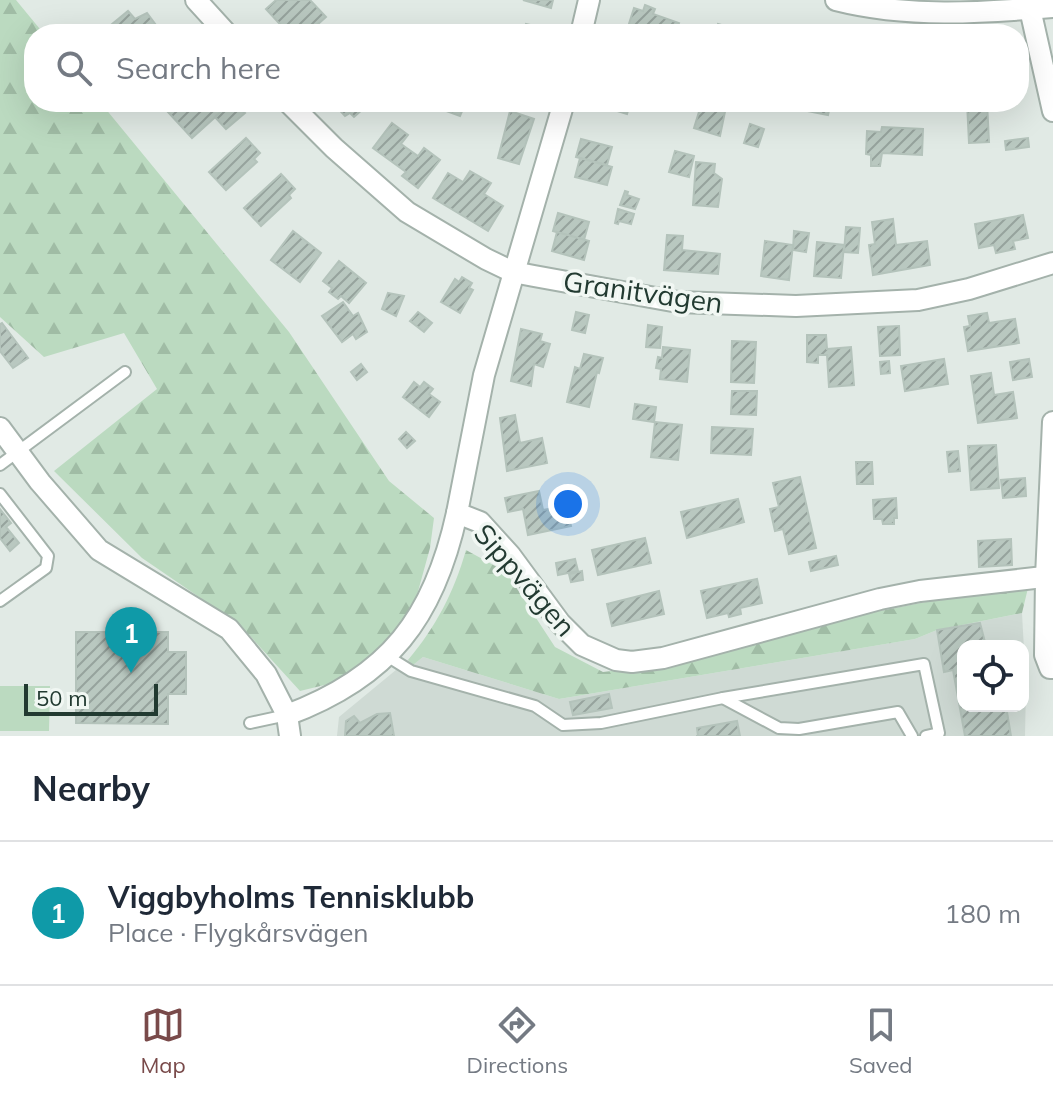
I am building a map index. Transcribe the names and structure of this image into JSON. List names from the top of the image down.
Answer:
{
  "streets": {
    "street": ["Granitvägen", "Sippvägen"]
  },
  "crossings": [
    ["Granitvägen", "Sippvägen"]
  ],
  "scale_bar": "50 m",
  "page": {
    "search": "Search here",
    "pins": "1",
    "scale": "50 m",
    "heading": "Nearby",
    "list": [
      {
        "mark": "1",
        "name": "Viggbyholms Tennisklubb",
        "note": "Place · Flygkårsvägen",
        "value": "180 m"
      }
    ],
    "nav": ["Map", "Directions", "Saved"]
  }
}
